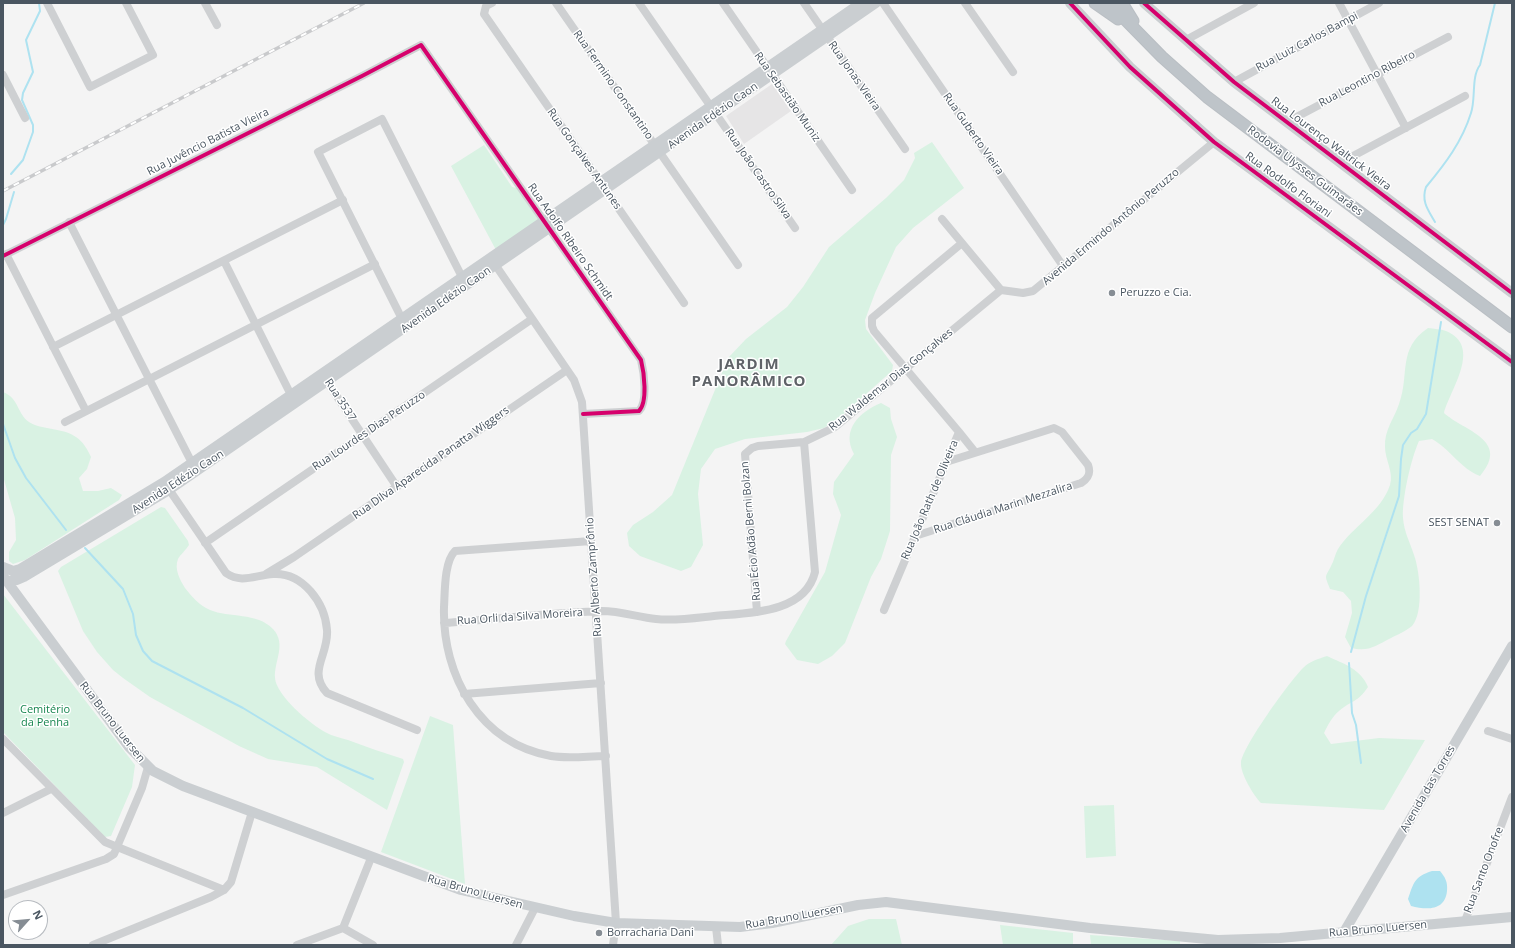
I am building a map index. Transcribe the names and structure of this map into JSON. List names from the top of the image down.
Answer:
{
  "streets": {
    "highway": ["Rodovia Ulysses Guimarães"],
    "main road": [
      "Avenida Edézio Caon",
      "Rua Lourenço Waltrick Vieira",
      "Rua Rodolfo Floriani",
      "Rua Bruno Luersen",
      "Avenida das Torres"
    ],
    "street": [
      "Rua Luiz Carlos Bampi",
      "Rua Jonas Vieira",
      "Rua Leontino Ribeiro",
      "Rua Fermino Constantino",
      "Rua Sebastião Muniz",
      "Rua Guberto Vieira",
      "Rua Juvêncio Batista Vieira",
      "Rua Gonçalves Antunes",
      "Rua João Castro Silva",
      "Avenida Ermindo Antônio Peruzzo",
      "Rua Adolfo Ribeiro Schmidt",
      "Rua Waldemar Dias Gonçalves",
      "Rua 3537",
      "Rua Lourdes Dias Peruzzo",
      "Rua Dilva Aparecida Panatta Wiggers",
      "Rua João Rath de Oliveira",
      "Rua Cláudia Marin Mezzalira",
      "Rua Écio Adão Berni Bolzan",
      "Rua Alberto Zamprônio",
      "Rua Orli da Silva Moreira",
      "Rua Santo Onofre"
    ]
  },
  "crossings": [
    ["Rua Luiz Carlos Bampi", "Rua Lourenço Waltrick Vieira"],
    ["Rua Jonas Vieira", "Avenida Edézio Caon"],
    ["Rua Leontino Ribeiro", "Rua Lourenço Waltrick Vieira"],
    ["Rua Fermino Constantino", "Avenida Edézio Caon"],
    ["Rua Sebastião Muniz", "Avenida Edézio Caon"],
    ["Avenida Edézio Caon", "Rua Gonçalves Antunes"],
    ["Avenida Edézio Caon", "Rua João Castro Silva"],
    ["Avenida Edézio Caon", "Rua Adolfo Ribeiro Schmidt"],
    ["Avenida Edézio Caon", "Rua 3537"],
    ["Avenida Edézio Caon", "Rua Alberto Zamprônio"],
    ["Avenida Edézio Caon", "Rua Bruno Luersen"],
    ["Rua Guberto Vieira", "Avenida Ermindo Antônio Peruzzo"],
    ["Rua Juvêncio Batista Vieira", "Rua Adolfo Ribeiro Schmidt"],
    ["Rua Rodolfo Floriani", "Avenida Ermindo Antônio Peruzzo"],
    ["Avenida Ermindo Antônio Peruzzo", "Rua Waldemar Dias Gonçalves"],
    ["Rua Adolfo Ribeiro Schmidt", "Rua Alberto Zamprônio"],
    ["Rua Waldemar Dias Gonçalves", "Rua João Rath de Oliveira"],
    ["Rua Waldemar Dias Gonçalves", "Rua Écio Adão Berni Bolzan"],
    ["Rua Waldemar Dias Gonçalves", "Rua Orli da Silva Moreira"],
    ["Rua 3537", "Rua Lourdes Dias Peruzzo"],
    ["Rua 3537", "Rua Dilva Aparecida Panatta Wiggers"],
    ["Rua Lourdes Dias Peruzzo", "Rua Alberto Zamprônio"],
    ["Rua Dilva Aparecida Panatta Wiggers", "Rua Alberto Zamprônio"],
    ["Rua João Rath de Oliveira", "Rua Cláudia Marin Mezzalira"],
    ["Rua Écio Adão Berni Bolzan", "Rua Orli da Silva Moreira"],
    ["Rua Alberto Zamprônio", "Rua Orli da Silva Moreira"],
    ["Rua Alberto Zamprônio", "Rua Bruno Luersen"],
    ["Rua Bruno Luersen", "Avenida das Torres"],
    ["Rua Bruno Luersen", "Rua Santo Onofre"]
  ],
  "districts": ["JARDIM PANORÂMICO"],
  "parks": ["Cemitério da Penha"],
  "places": ["Peruzzo e Cia.", "SEST SENAT", "Borracharia Dani"],
  "north": "top right"
}
